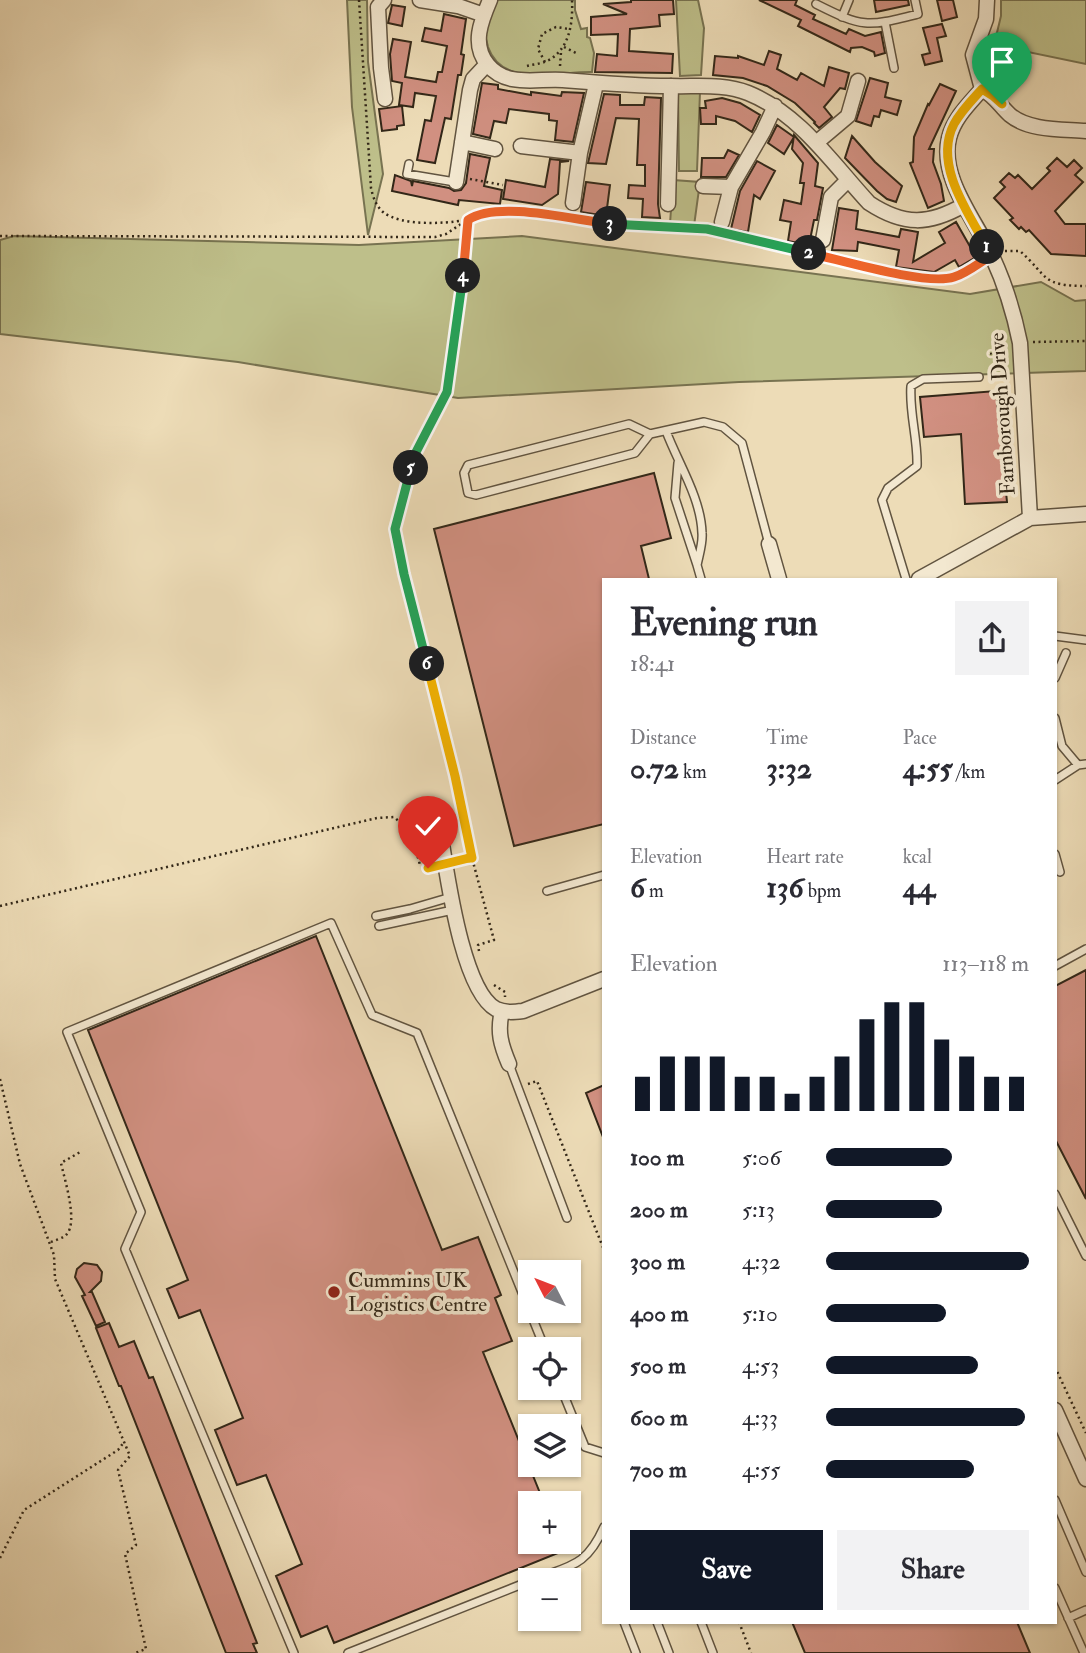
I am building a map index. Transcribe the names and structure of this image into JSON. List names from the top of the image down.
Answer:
{
  "streets": {
    "street": ["Farnborough Drive"]
  },
  "places": ["Cummins UK Logistics Centre"],
  "north": "top left",
  "page": {
    "pins": [
      "3",
      "1",
      "2",
      "4",
      "5",
      "6"
    ],
    "heading": ["Evening run", "18:41"],
    "stats": [
      ["Distance", "0.72 km"],
      ["Time", "3:32"],
      ["Pace", "4:55 /km"],
      ["Elevation", "6 m"],
      ["Heart rate", "136 bpm"],
      ["kcal", "44"]
    ],
    "chart": ["Elevation", "113–118 m"],
    "list": [
      {
        "name": "100 m",
        "note": "5:06"
      },
      {
        "name": "200 m",
        "note": "5:13"
      },
      {
        "name": "300 m",
        "note": "4:32"
      },
      {
        "name": "400 m",
        "note": "5:10"
      },
      {
        "name": "500 m",
        "note": "4:53"
      },
      {
        "name": "600 m",
        "note": "4:33"
      },
      {
        "name": "700 m",
        "note": "4:55"
      }
    ],
    "map_buttons": ["+", "−"],
    "buttons": ["Save", "Share"]
  }
}
